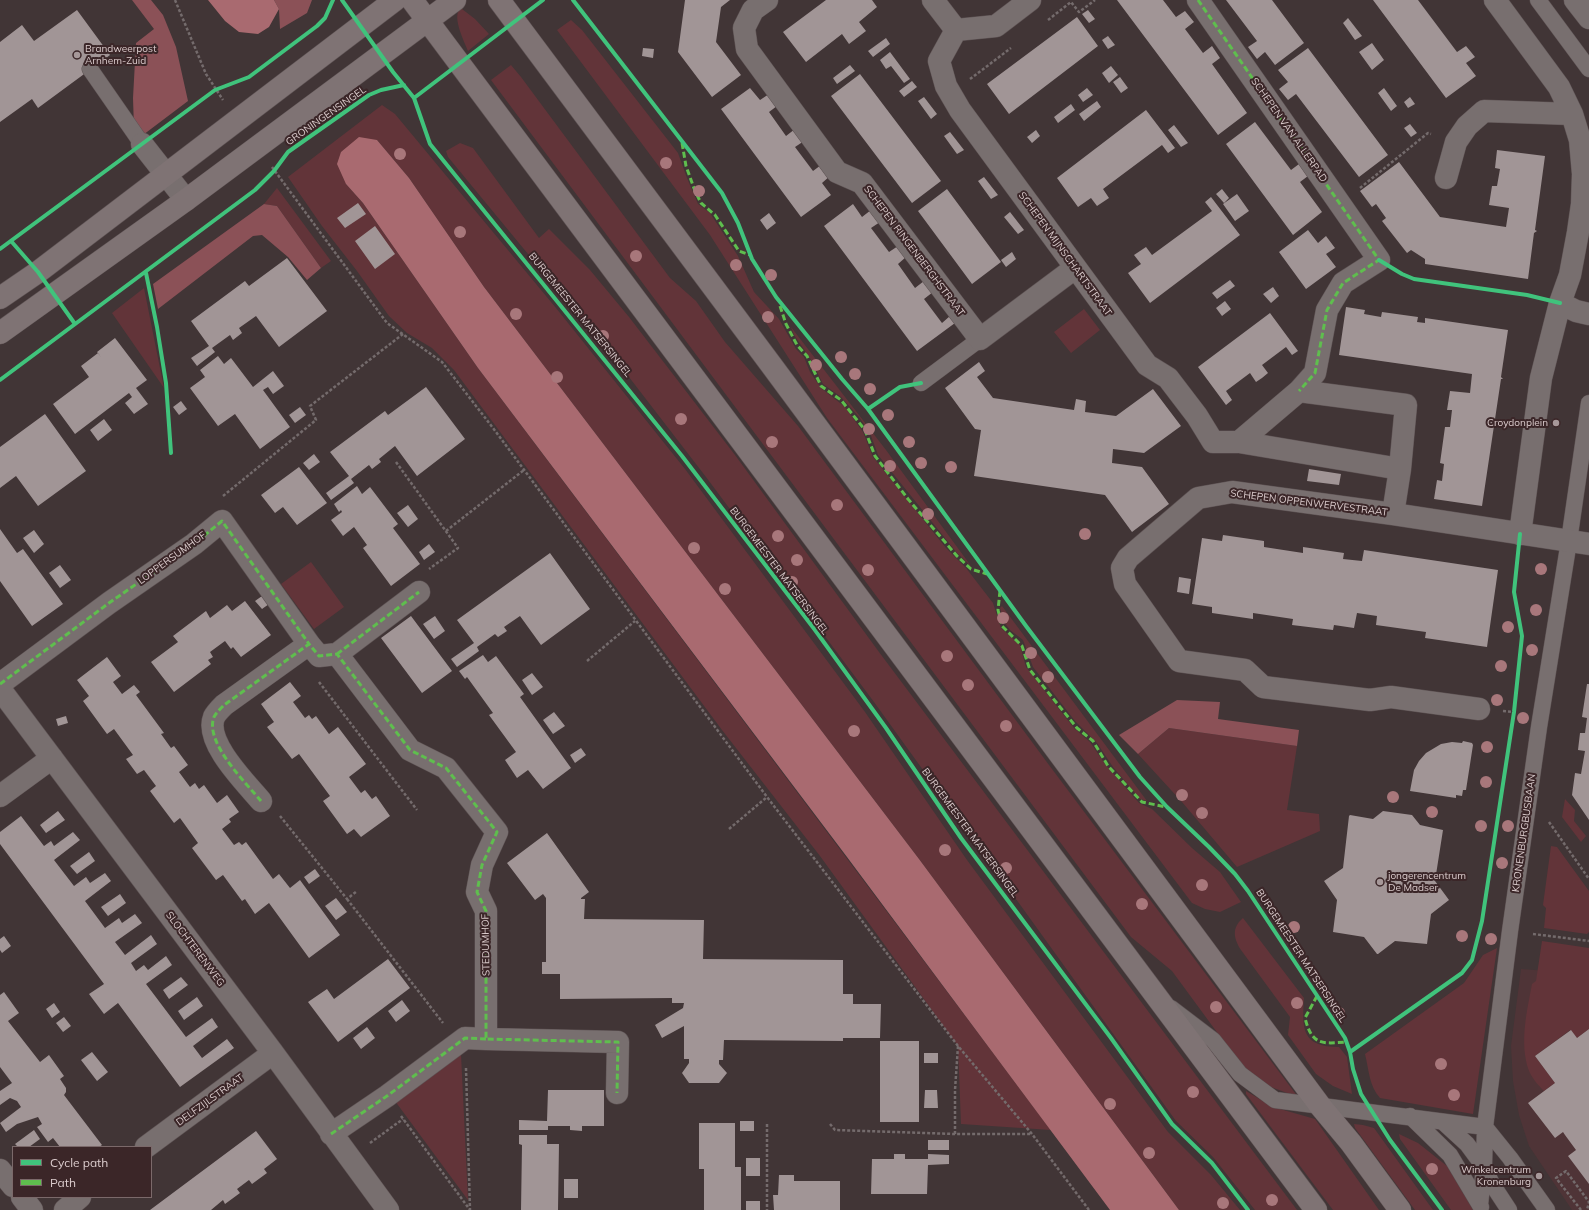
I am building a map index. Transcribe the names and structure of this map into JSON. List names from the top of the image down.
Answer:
{
  "streets": {
    "main road": ["GRONINGENSINGEL"],
    "street": [
      "SCHEPEN VAN ALLERPAD",
      "SCHEPEN RINGENBERGHSTRAAT",
      "SCHEPEN MIJNSCHARTSTRAAT",
      "SCHEPEN OPPENWERVESTRAAT",
      "LOPPERSUMHOF",
      "STEDUMHOF",
      "SLOCHTERENWEG",
      "DELFZIJLSTRAAT"
    ],
    "lane": ["KRONENBURGBUSBAAN"],
    "cycle path": ["BURGEMEESTER MATSERSINGEL"]
  },
  "crossings": [
    ["SCHEPEN VAN ALLERPAD", "SCHEPEN OPPENWERVESTRAAT"],
    ["SCHEPEN OPPENWERVESTRAAT", "KRONENBURGBUSBAAN"],
    ["LOPPERSUMHOF", "STEDUMHOF"],
    ["SLOCHTERENWEG", "DELFZIJLSTRAAT"]
  ],
  "places": [
    "Brandweerpost Arnhem-Zuid",
    "Croydonplein",
    "jongerencentrum De Madser",
    "Winkelcentrum Kronenburg"
  ],
  "legend": ["Cycle path", "Path"]
}
